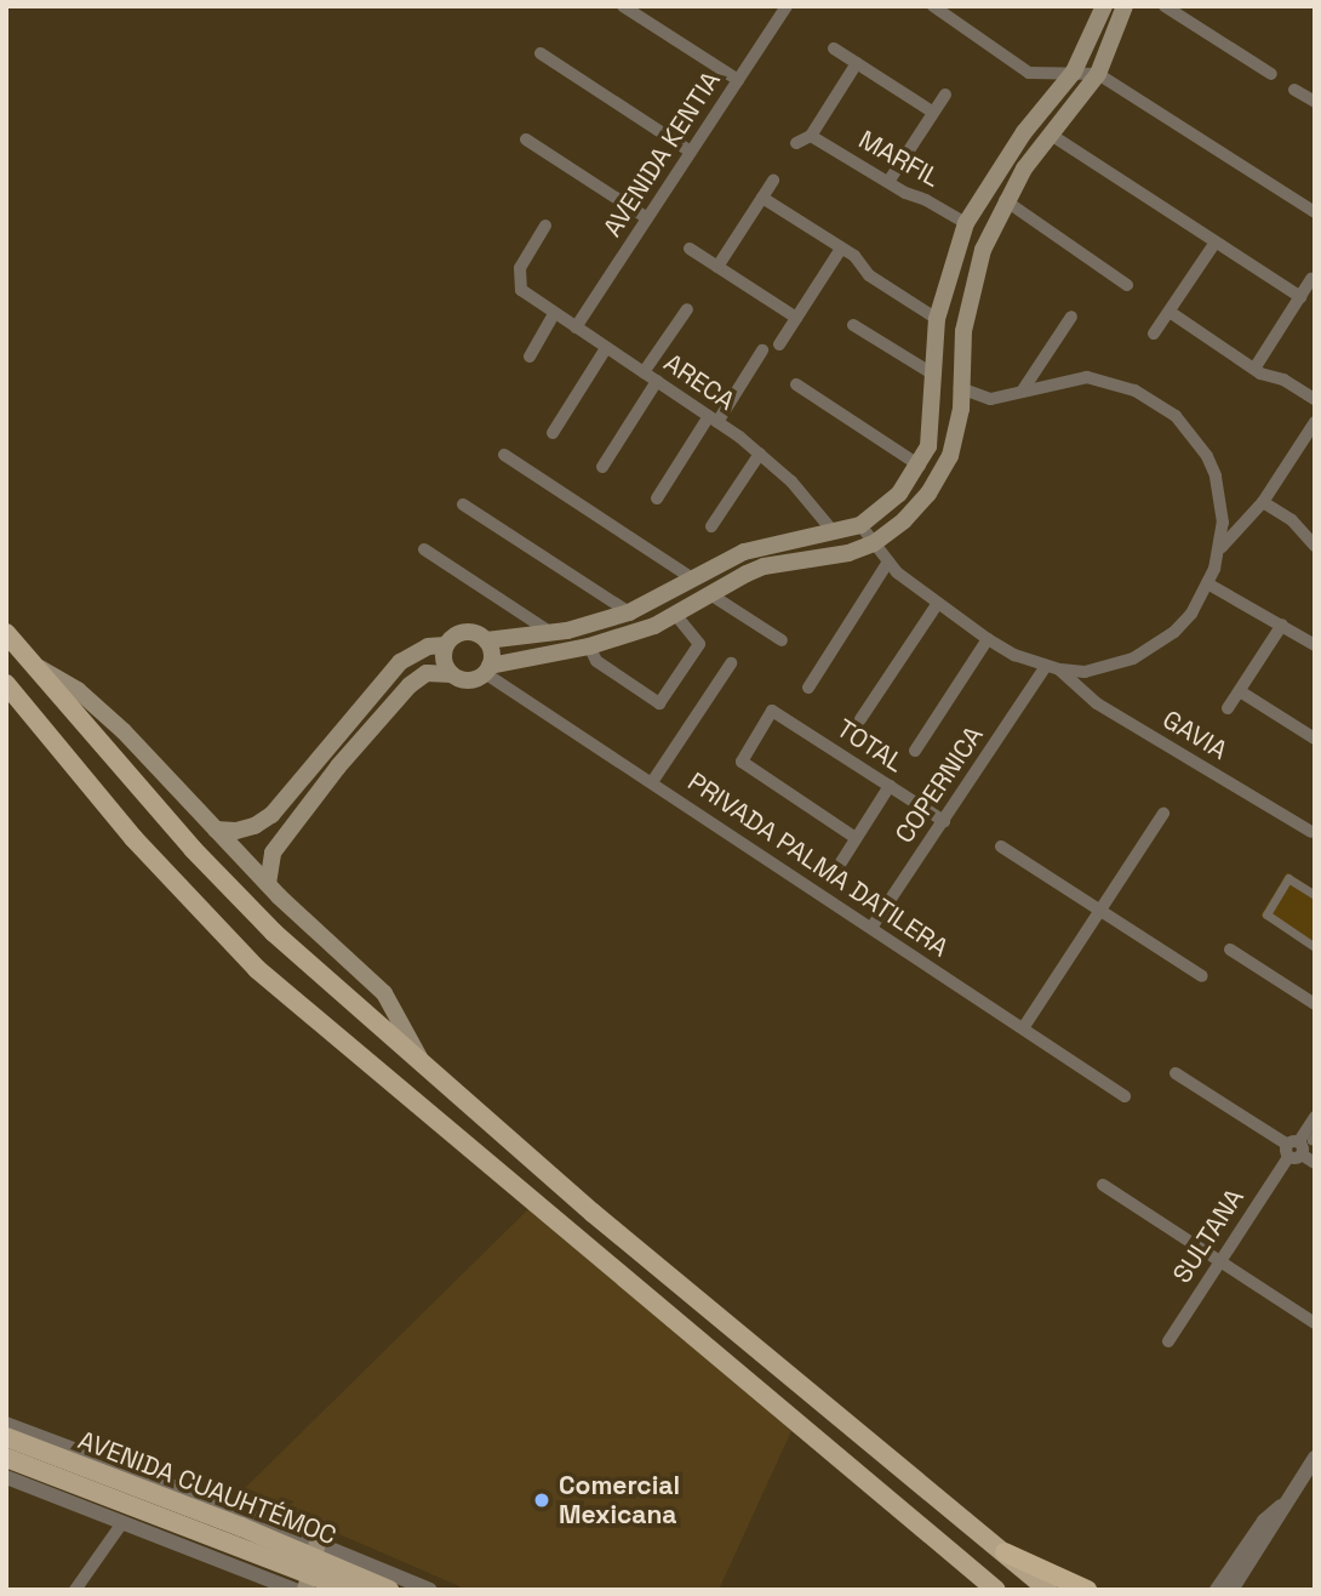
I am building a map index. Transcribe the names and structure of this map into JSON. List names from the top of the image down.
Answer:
{
  "streets": {
    "main road": ["AVENIDA CUAUHTÉMOC"],
    "street": [
      "AVENIDA KENTIA",
      "MARFIL",
      "ARECA",
      "GAVIA",
      "TOTAL",
      "COPERNICA",
      "PRIVADA PALMA DATILERA",
      "SULTANA"
    ]
  },
  "crossings": [
    ["AVENIDA KENTIA", "ARECA"],
    ["TOTAL", "COPERNICA"],
    ["COPERNICA", "PRIVADA PALMA DATILERA"]
  ],
  "places": ["Comercial Mexicana"]
}
